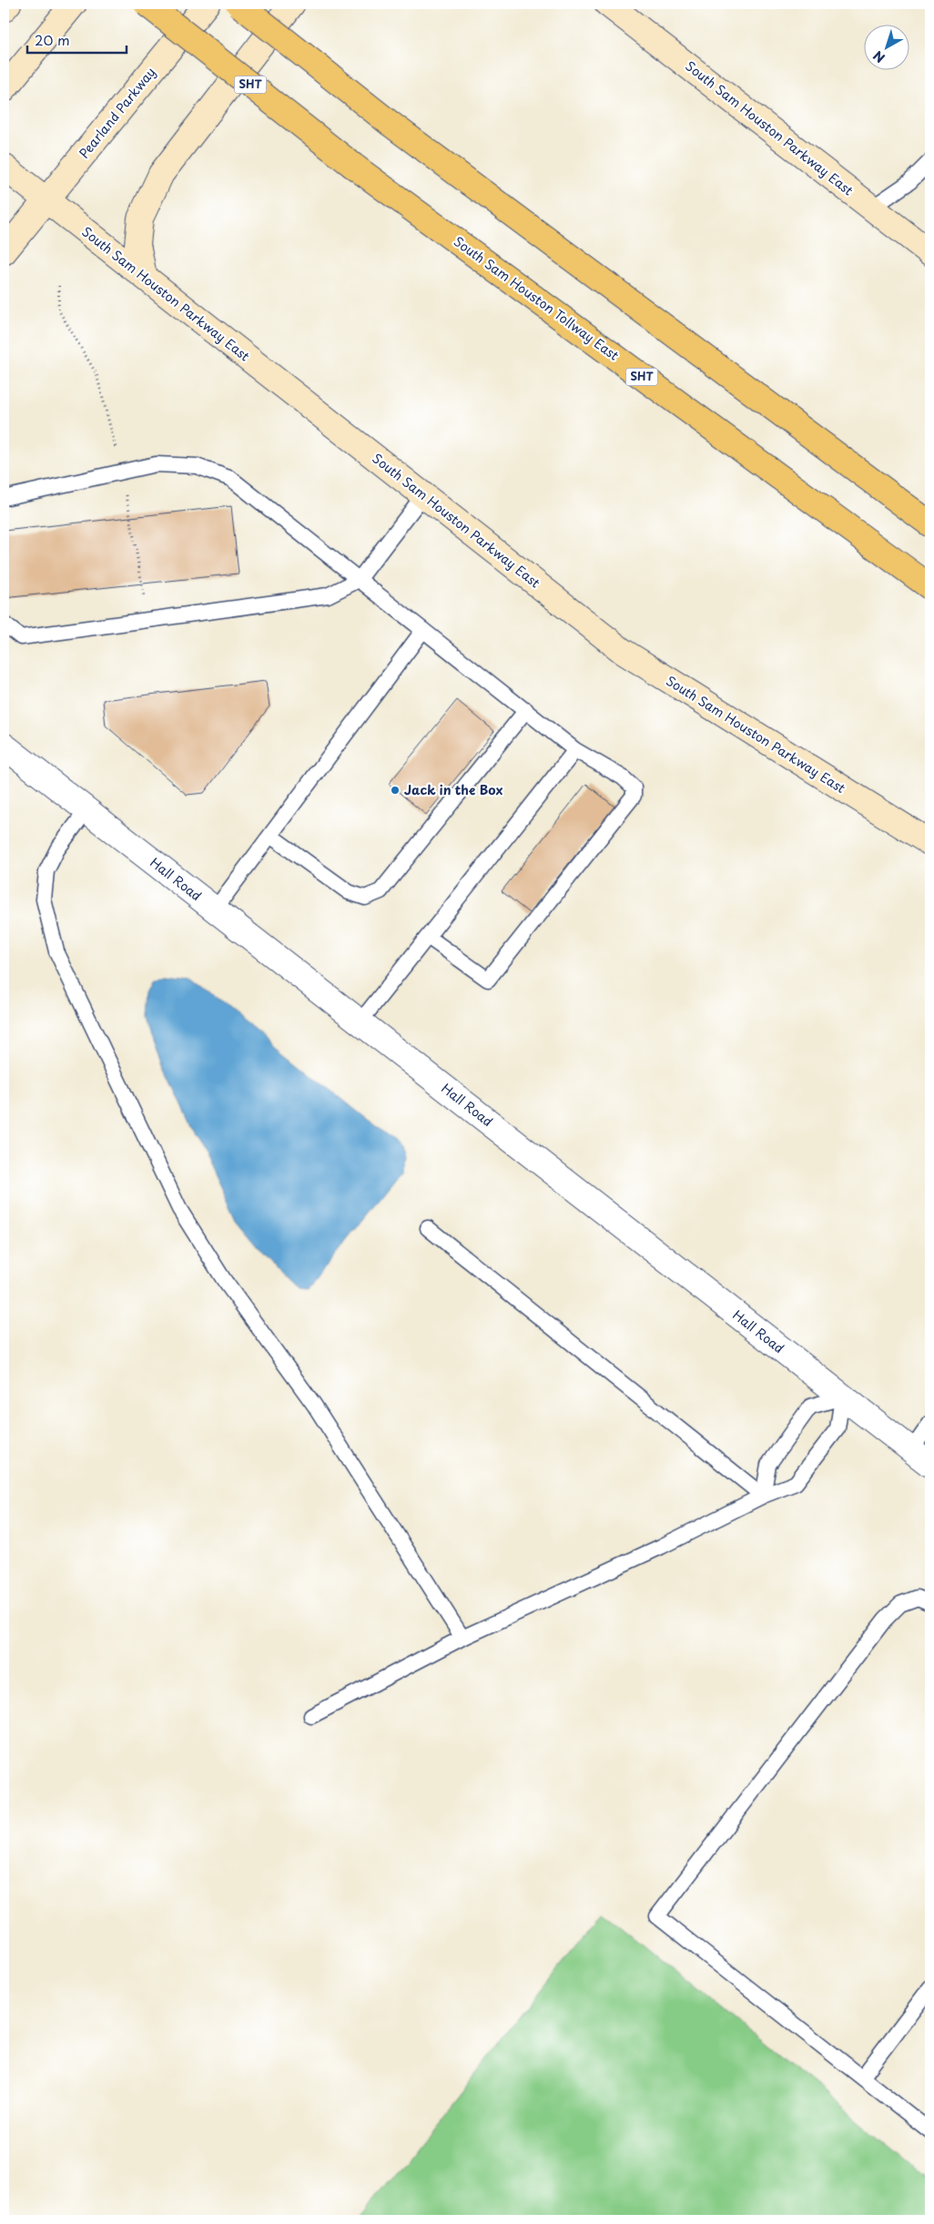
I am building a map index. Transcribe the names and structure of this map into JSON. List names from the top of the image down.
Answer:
{
  "streets": {
    "highway": ["SHT", "South Sam Houston Tollway East"],
    "main road": ["Pearland Parkway", "South Sam Houston Parkway East"],
    "street": ["Hall Road"]
  },
  "crossings": [
    ["Pearland Parkway", "South Sam Houston Parkway East"]
  ],
  "places": ["Jack in the Box"],
  "scale_bar": "20 m",
  "north": "bottom left"
}
